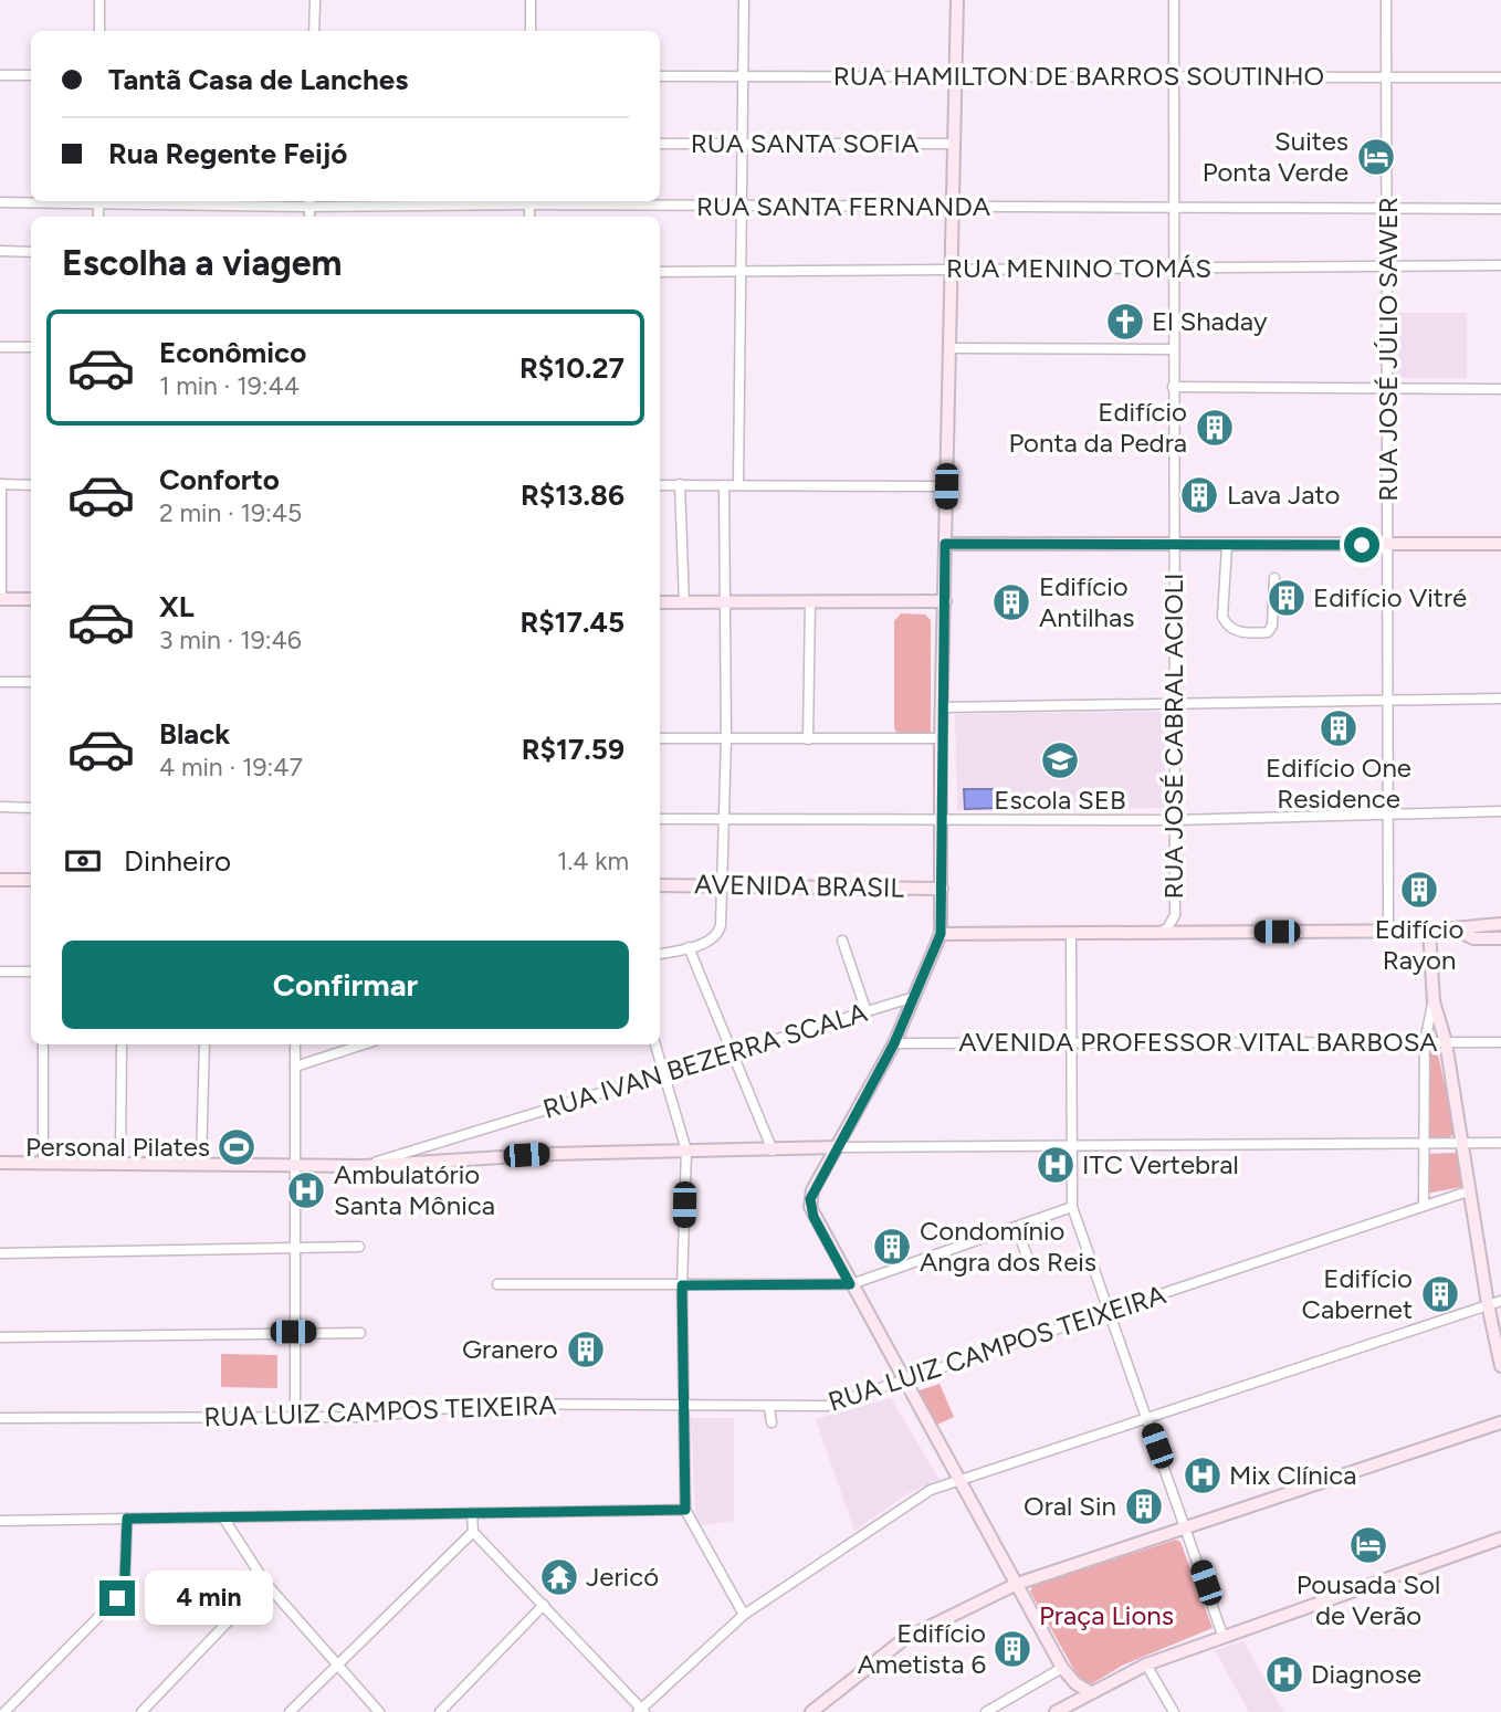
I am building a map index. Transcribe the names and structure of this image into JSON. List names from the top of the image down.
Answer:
{
  "streets": {
    "street": [
      "RUA HAMILTON DE BARROS SOUTINHO",
      "RUA SANTA SOFIA",
      "RUA SANTA FERNANDA",
      "RUA MENINO TOMÁS",
      "RUA JOSÉ JÚLIO SAWER",
      "RUA JOSÉ CABRAL ACIOLI",
      "AVENIDA BRASIL",
      "AVENIDA PROFESSOR VITAL BARBOSA",
      "RUA IVAN BEZERRA SCALA",
      "RUA LUIZ CAMPOS TEIXEIRA"
    ]
  },
  "crossings": [
    ["RUA HAMILTON DE BARROS SOUTINHO", "RUA JOSÉ JÚLIO SAWER"],
    ["RUA HAMILTON DE BARROS SOUTINHO", "RUA JOSÉ CABRAL ACIOLI"],
    ["RUA SANTA FERNANDA", "RUA JOSÉ JÚLIO SAWER"],
    ["RUA SANTA FERNANDA", "RUA JOSÉ CABRAL ACIOLI"],
    ["RUA MENINO TOMÁS", "RUA JOSÉ JÚLIO SAWER"],
    ["RUA MENINO TOMÁS", "RUA JOSÉ CABRAL ACIOLI"]
  ],
  "parks": ["Praça Lions"],
  "places": {
    "hotel": ["Suites Ponta Verde", "Pousada Sol de Verão"],
    "church": ["El Shaday"],
    "building": [
      "Edifício Ponta da Pedra",
      "Lava Jato",
      "Edifício Vitré",
      "Edifício Antilhas",
      "Edifício One Residence",
      "Edifício Rayon",
      "Condomínio Angra dos Reis",
      "Edifício Cabernet",
      "Granero",
      "Oral Sin",
      "Edifício Ametista 6"
    ],
    "school or university": ["Escola SEB"],
    "sports": ["Personal Pilates"],
    "hospital": [
      "ITC Vertebral",
      "Ambulatório Santa Mônica",
      "Mix Clínica",
      "Diagnose"
    ],
    "temple": ["Jericó"]
  },
  "page": {
    "banner": ["Tantã Casa de Lanches", "Rua Regente Feijó"],
    "heading": "Escolha a viagem",
    "list": [
      {
        "name": "Econômico",
        "note": "1 min · 19:44",
        "value": "R$10.27"
      },
      {
        "name": "Conforto",
        "note": "2 min · 19:45",
        "value": "R$13.86"
      },
      {
        "name": "XL",
        "note": "3 min · 19:46",
        "value": "R$17.45"
      },
      {
        "name": "Black",
        "note": "4 min · 19:47",
        "value": "R$17.59"
      }
    ],
    "pay": ["Dinheiro", "1.4 km"],
    "buttons": "Confirmar",
    "bubble": "4 min"
  }
}
